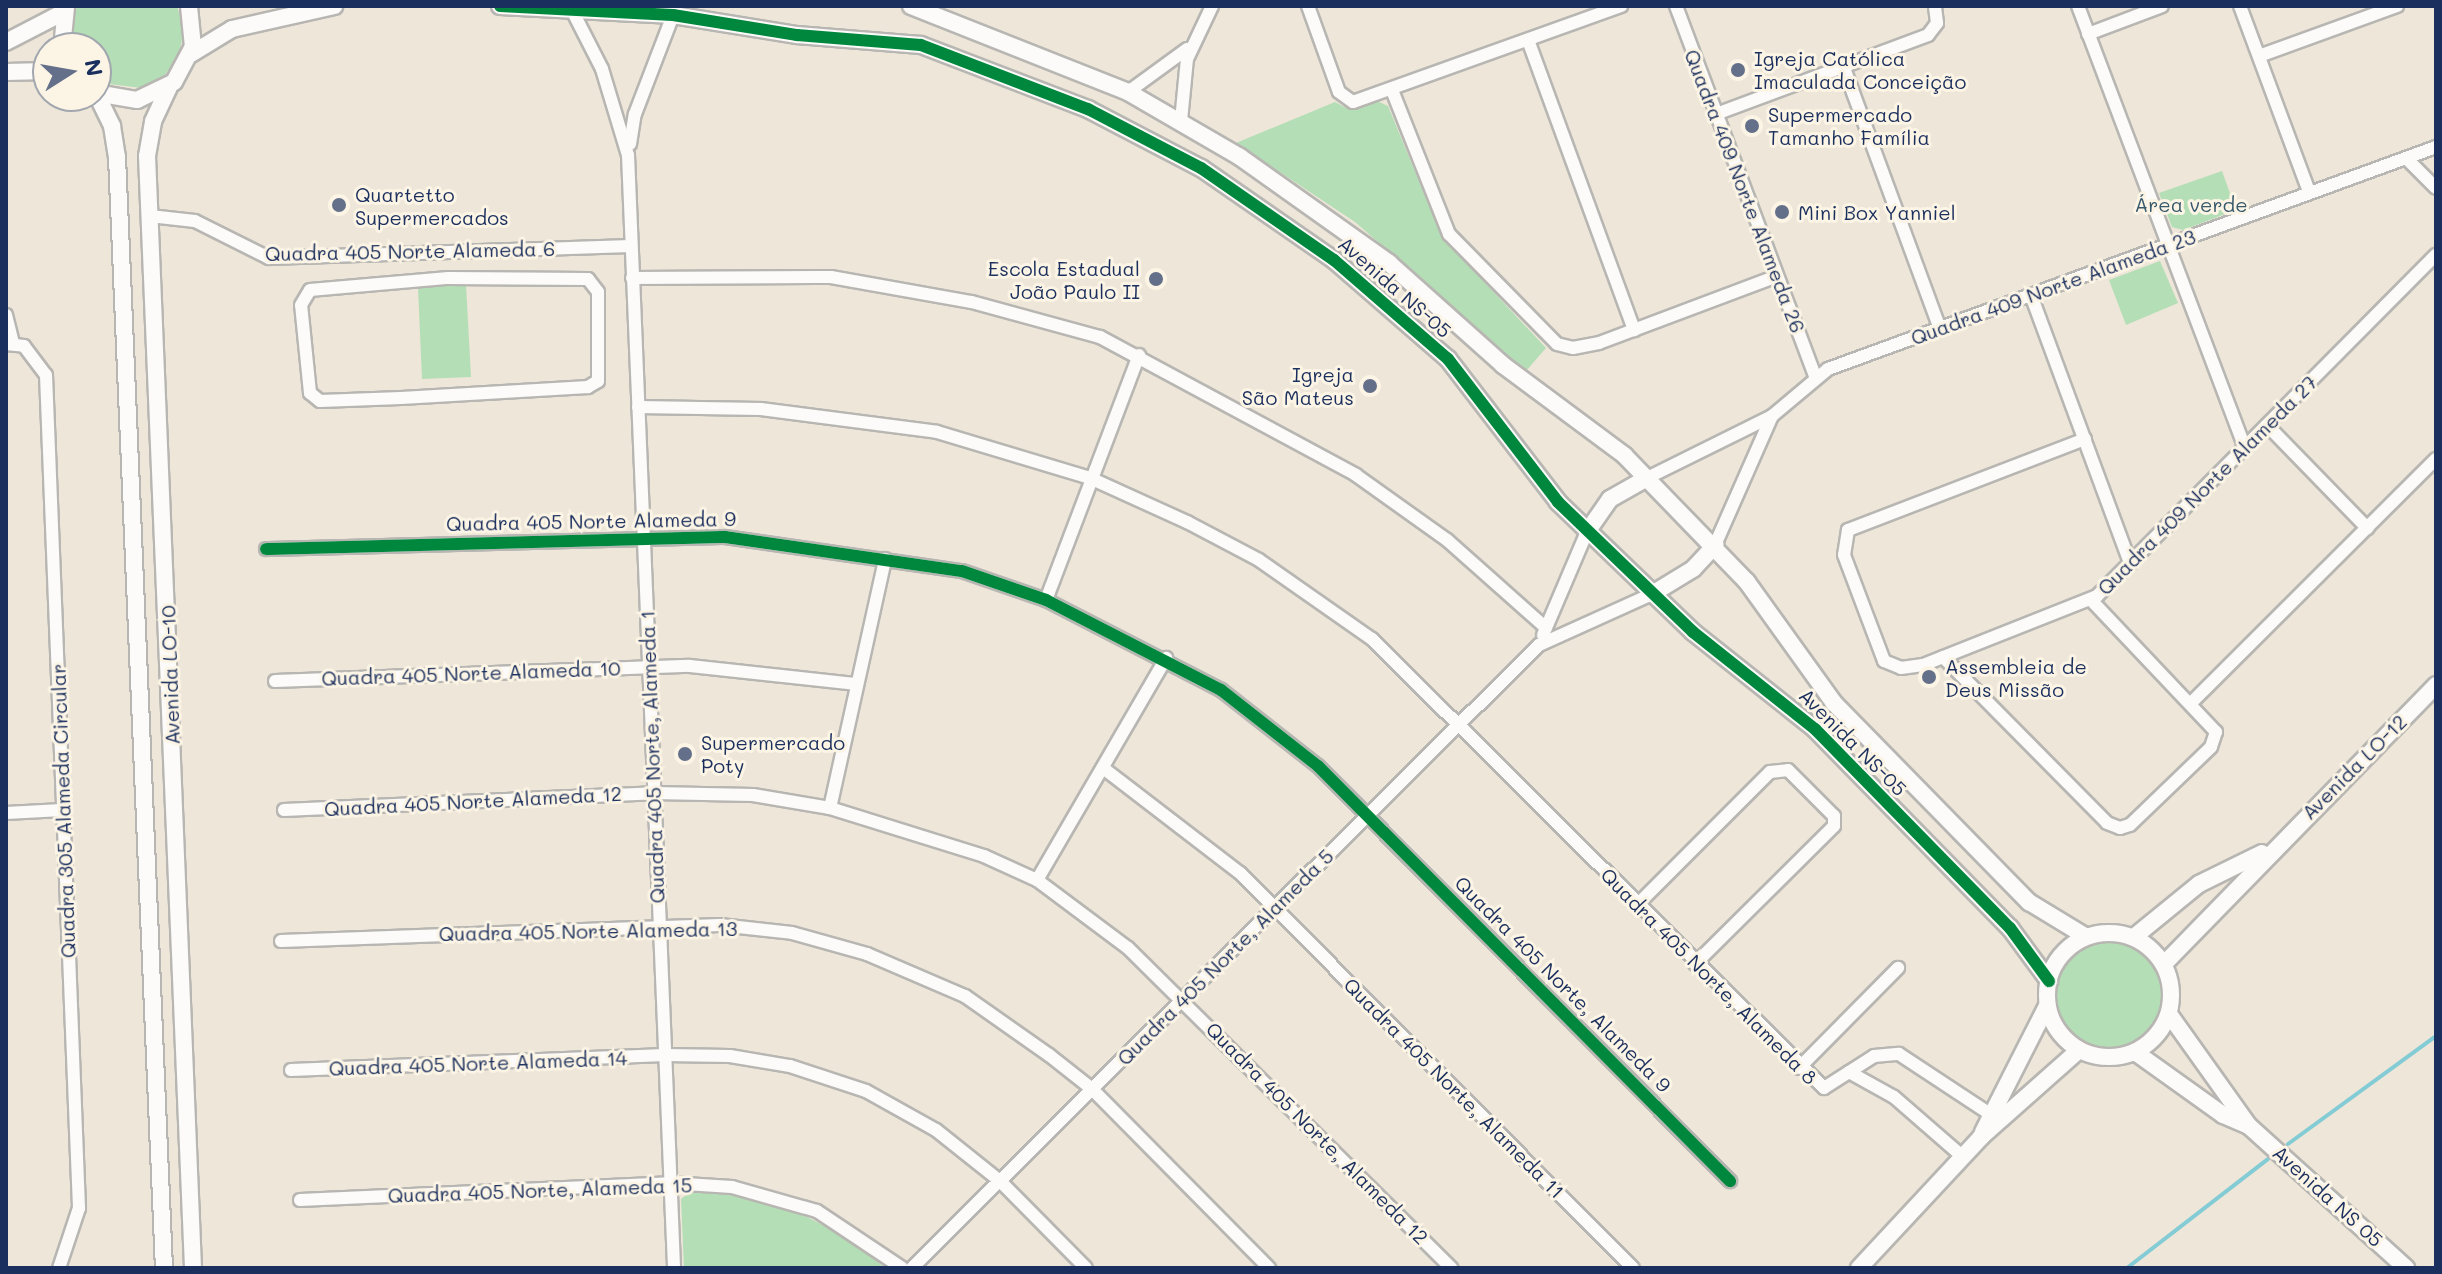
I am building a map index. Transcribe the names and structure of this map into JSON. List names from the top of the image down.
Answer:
{
  "streets": {
    "street": [
      "Quadra 409 Norte Alameda 26",
      "Quadra 405 Norte Alameda 6",
      "Avenida NS-05",
      "Quadra 409 Norte Alameda 23",
      "Quadra 409 Norte Alameda 27",
      "Quadra 405 Norte Alameda 9",
      "Quadra 405 Norte Alameda 10",
      "Avenida LO-10",
      "Quadra 405 Norte, Alameda 1",
      "Avenida LO-12",
      "Quadra 405 Norte Alameda 12",
      "Quadra 305 Alameda Circular",
      "Quadra 405 Norte Alameda 13",
      "Quadra 405 Norte, Alameda 5",
      "Quadra 405 Norte, Alameda 8",
      "Quadra 405 Norte, Alameda 9",
      "Quadra 405 Norte Alameda 14",
      "Quadra 405 Norte, Alameda 11",
      "Quadra 405 Norte, Alameda 12",
      "Quadra 405 Norte, Alameda 15",
      "Avenida NS 05"
    ]
  },
  "crossings": [
    ["Quadra 409 Norte Alameda 26", "Quadra 409 Norte Alameda 23"],
    ["Quadra 405 Norte Alameda 6", "Avenida LO-10"],
    ["Quadra 405 Norte Alameda 6", "Quadra 405 Norte, Alameda 1"],
    ["Avenida NS-05", "Quadra 409 Norte Alameda 23"],
    ["Avenida NS-05", "Avenida LO-12"],
    ["Avenida NS-05", "Avenida NS 05"],
    ["Quadra 405 Norte Alameda 9", "Quadra 405 Norte, Alameda 1"],
    ["Quadra 405 Norte Alameda 9", "Quadra 405 Norte, Alameda 5"],
    ["Quadra 405 Norte Alameda 9", "Quadra 405 Norte, Alameda 9"],
    ["Quadra 405 Norte Alameda 10", "Quadra 405 Norte, Alameda 1"],
    ["Quadra 405 Norte, Alameda 1", "Quadra 405 Norte Alameda 12"],
    ["Quadra 405 Norte, Alameda 1", "Quadra 405 Norte Alameda 13"],
    ["Quadra 405 Norte, Alameda 1", "Quadra 405 Norte, Alameda 8"],
    ["Quadra 405 Norte, Alameda 1", "Quadra 405 Norte Alameda 14"],
    ["Quadra 405 Norte, Alameda 1", "Quadra 405 Norte, Alameda 15"],
    ["Avenida LO-12", "Avenida NS 05"],
    ["Quadra 405 Norte Alameda 12", "Quadra 405 Norte, Alameda 5"],
    ["Quadra 405 Norte Alameda 12", "Quadra 405 Norte, Alameda 12"],
    ["Quadra 405 Norte Alameda 13", "Quadra 405 Norte, Alameda 5"],
    ["Quadra 405 Norte, Alameda 5", "Quadra 405 Norte, Alameda 8"],
    ["Quadra 405 Norte, Alameda 5", "Quadra 405 Norte, Alameda 9"],
    ["Quadra 405 Norte, Alameda 5", "Quadra 405 Norte Alameda 14"],
    ["Quadra 405 Norte, Alameda 5", "Quadra 405 Norte, Alameda 11"],
    ["Quadra 405 Norte, Alameda 5", "Quadra 405 Norte, Alameda 12"]
  ],
  "parks": ["Área verde"],
  "places": [
    "Igreja Católica Imaculada Conceição",
    "Supermercado Tamanho Família",
    "Quartetto Supermercados",
    "Mini Box Yanniel",
    "Escola Estadual João Paulo II",
    "Igreja São Mateus",
    "Assembleia de Deus Missão",
    "Supermercado Poty"
  ],
  "north": "right"
}
